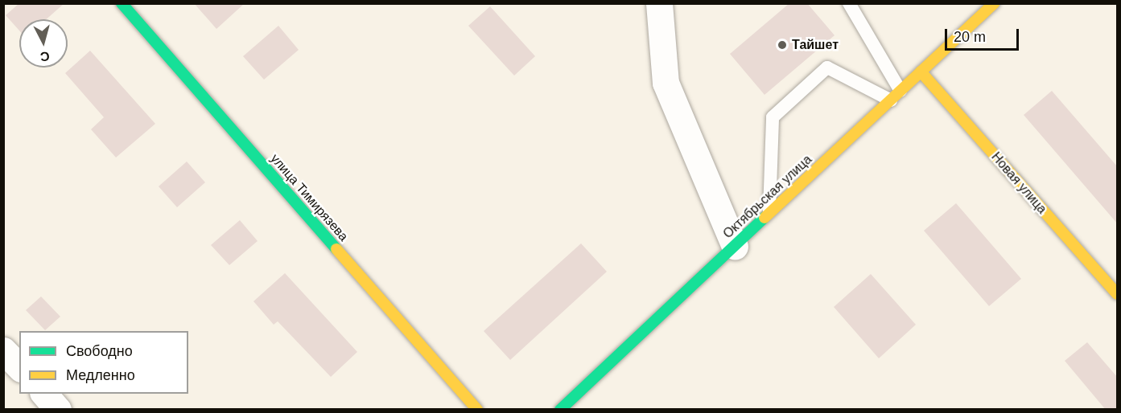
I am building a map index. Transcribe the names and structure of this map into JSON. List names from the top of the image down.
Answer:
{
  "streets": {
    "street": ["Новая улица", "Октябрьская улица", "улица Тимирязева"]
  },
  "crossings": [
    ["Новая улица", "Октябрьская улица"]
  ],
  "places": ["Тайшет"],
  "legend": ["Свободно", "Медленно"],
  "scale_bar": "20 m",
  "north": "bottom"
}
